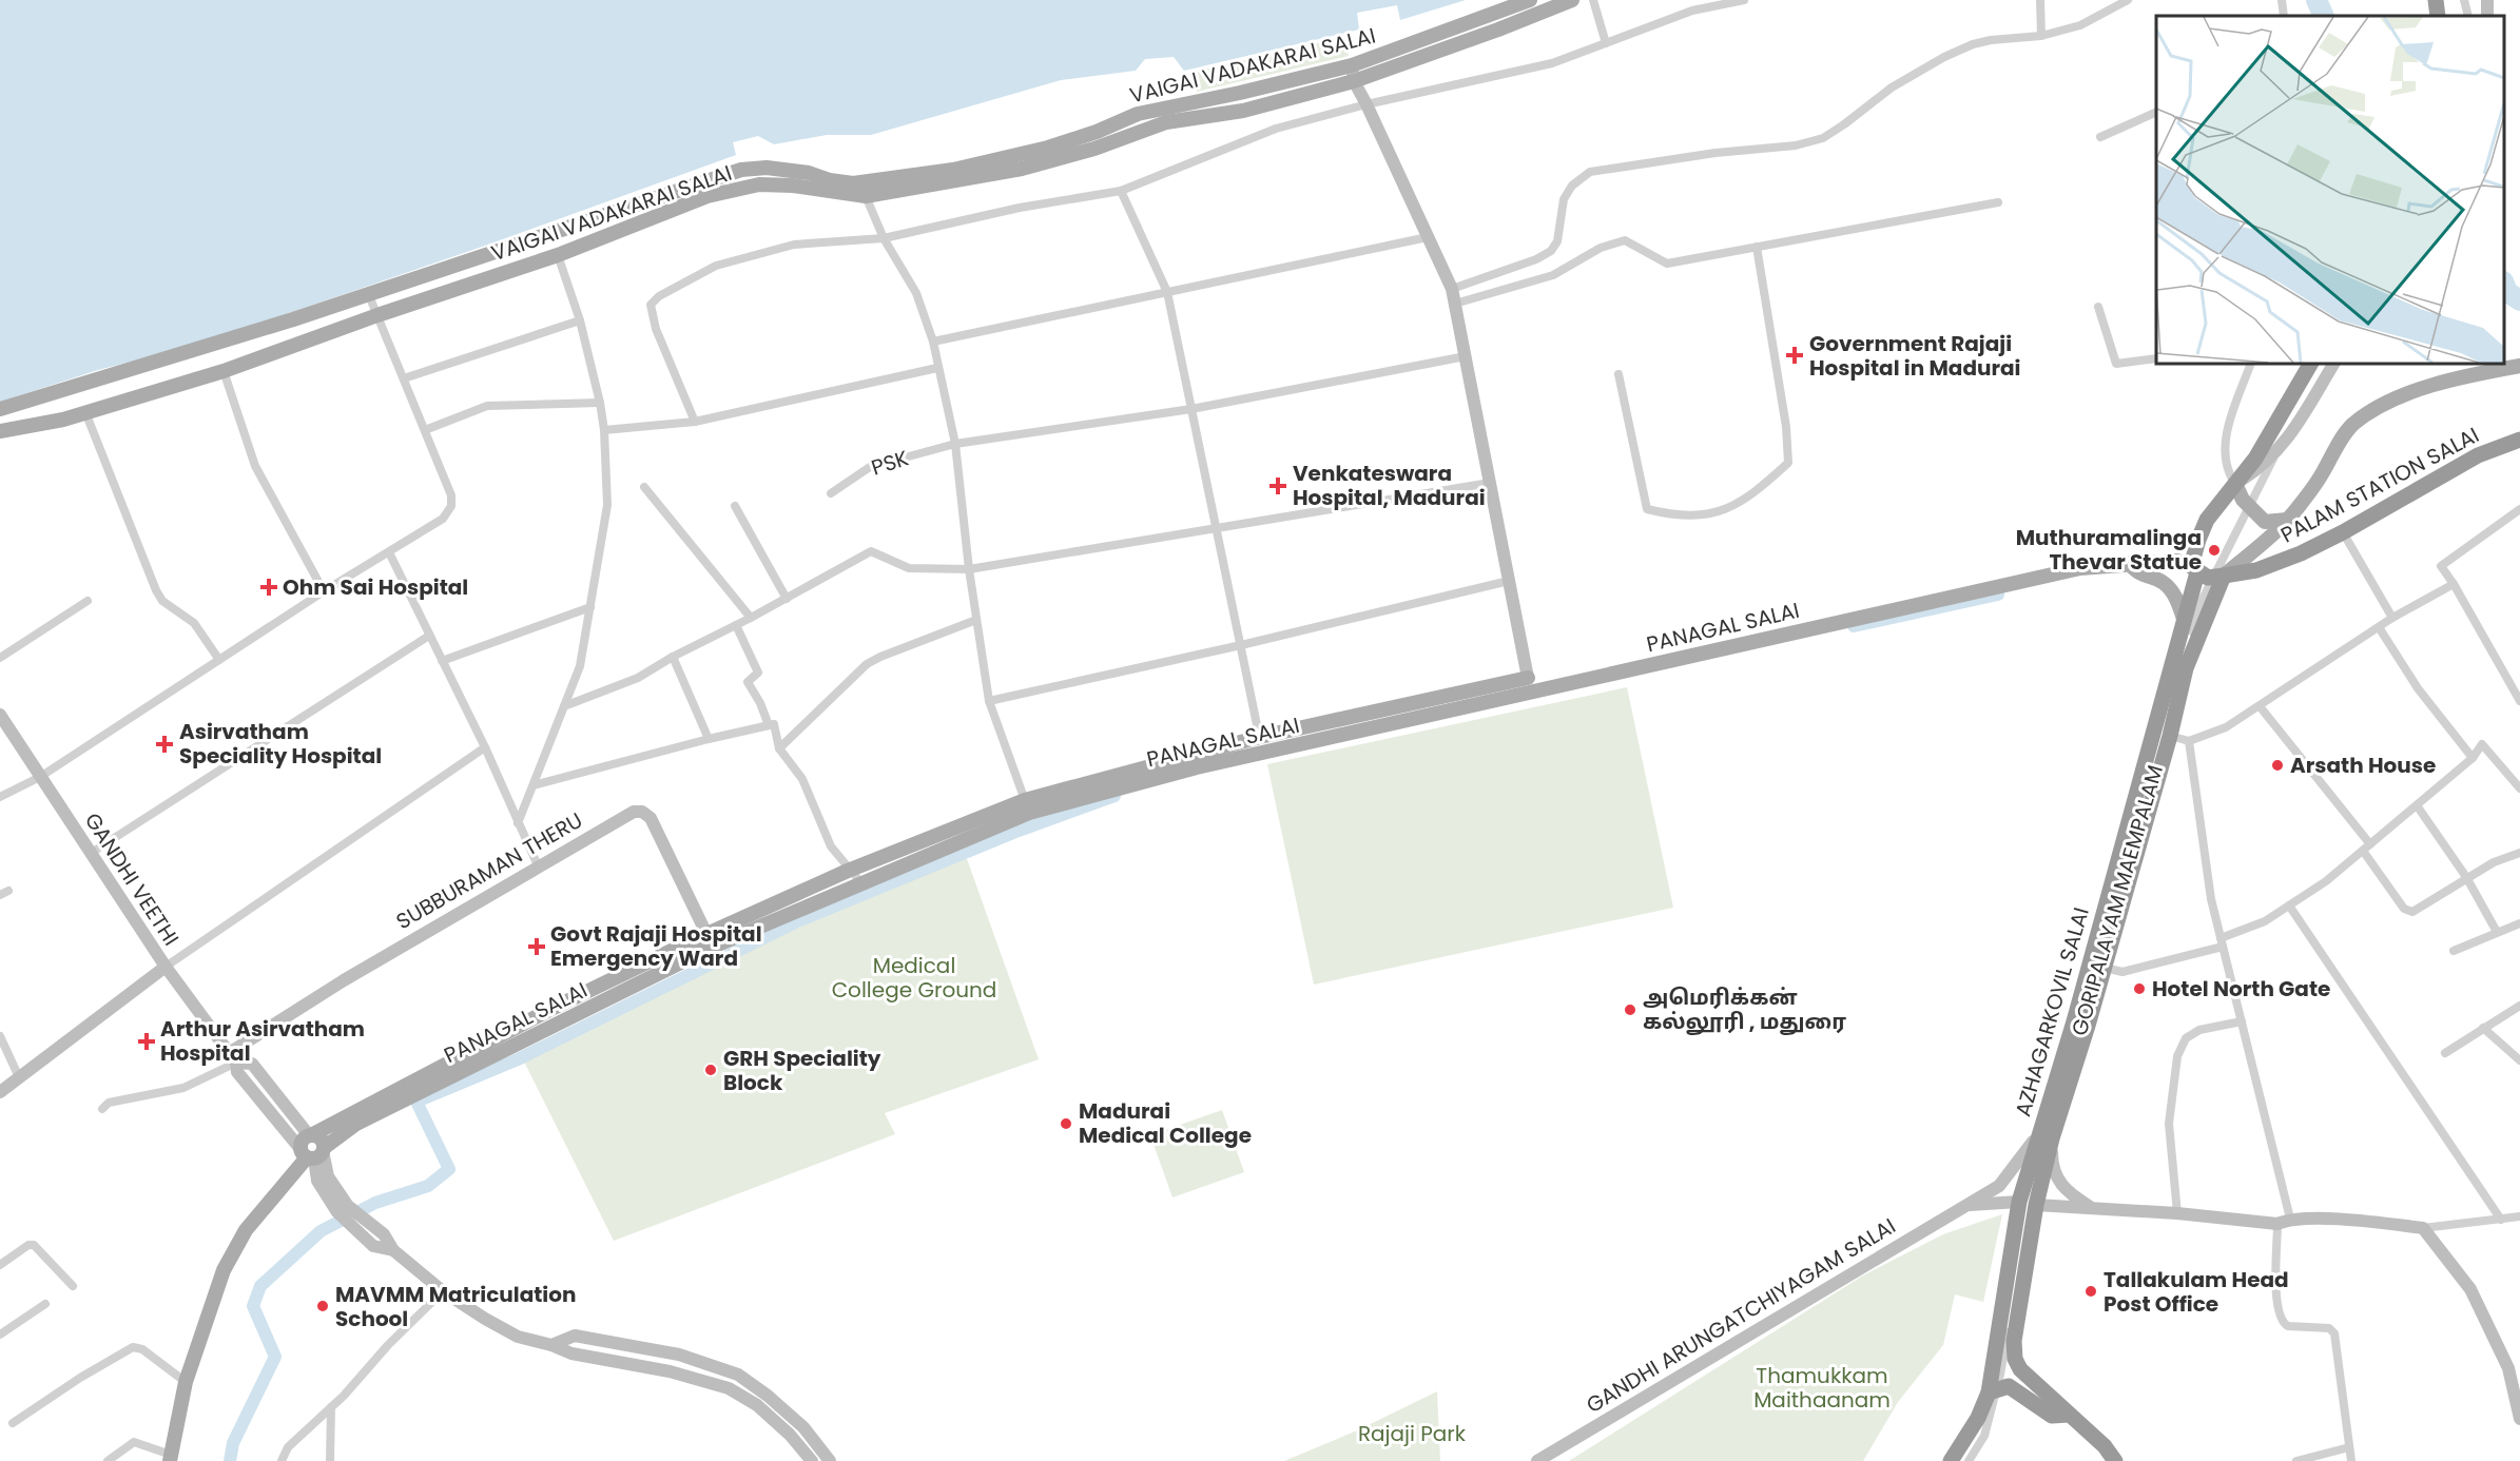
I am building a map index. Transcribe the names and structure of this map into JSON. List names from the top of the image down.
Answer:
{
  "streets": {
    "highway": ["PALAM STATION SALAI", "AZHAGARKOVIL SALAI"],
    "main road": ["VAIGAI VADAKARAI SALAI", "PANAGAL SALAI"],
    "street": [
      "PSK",
      "SUBBURAMAN THERU",
      "GANDHI VEETHI",
      "GORIPALAYAM MAEMPALAM",
      "GANDHI ARUNGATCHIYAGAM SALAI"
    ]
  },
  "crossings": [
    ["PALAM STATION SALAI", "PANAGAL SALAI"],
    ["PALAM STATION SALAI", "AZHAGARKOVIL SALAI"],
    ["PANAGAL SALAI", "SUBBURAMAN THERU"],
    ["PANAGAL SALAI", "GANDHI VEETHI"],
    ["PANAGAL SALAI", "AZHAGARKOVIL SALAI"],
    ["SUBBURAMAN THERU", "GANDHI VEETHI"],
    ["AZHAGARKOVIL SALAI", "GANDHI ARUNGATCHIYAGAM SALAI"]
  ],
  "parks": ["Medical College Ground", "Thamukkam Maithaanam", "Rajaji Park"],
  "places": {
    "health": [
      "Government Rajaji Hospital in Madurai",
      "Venkateswara Hospital, Madurai",
      "Ohm Sai Hospital",
      "Asirvatham Speciality Hospital",
      "Govt Rajaji Hospital Emergency Ward",
      "Arthur Asirvatham Hospital"
    ],
    "other": [
      "Muthuramalinga Thevar Statue",
      "Arsath House",
      "Hotel North Gate",
      "அமெரிக்கன் கல்லூரி , மதுரை",
      "GRH Speciality Block",
      "Madurai Medical College",
      "Tallakulam Head Post Office",
      "MAVMM Matriculation School"
    ]
  }
}
